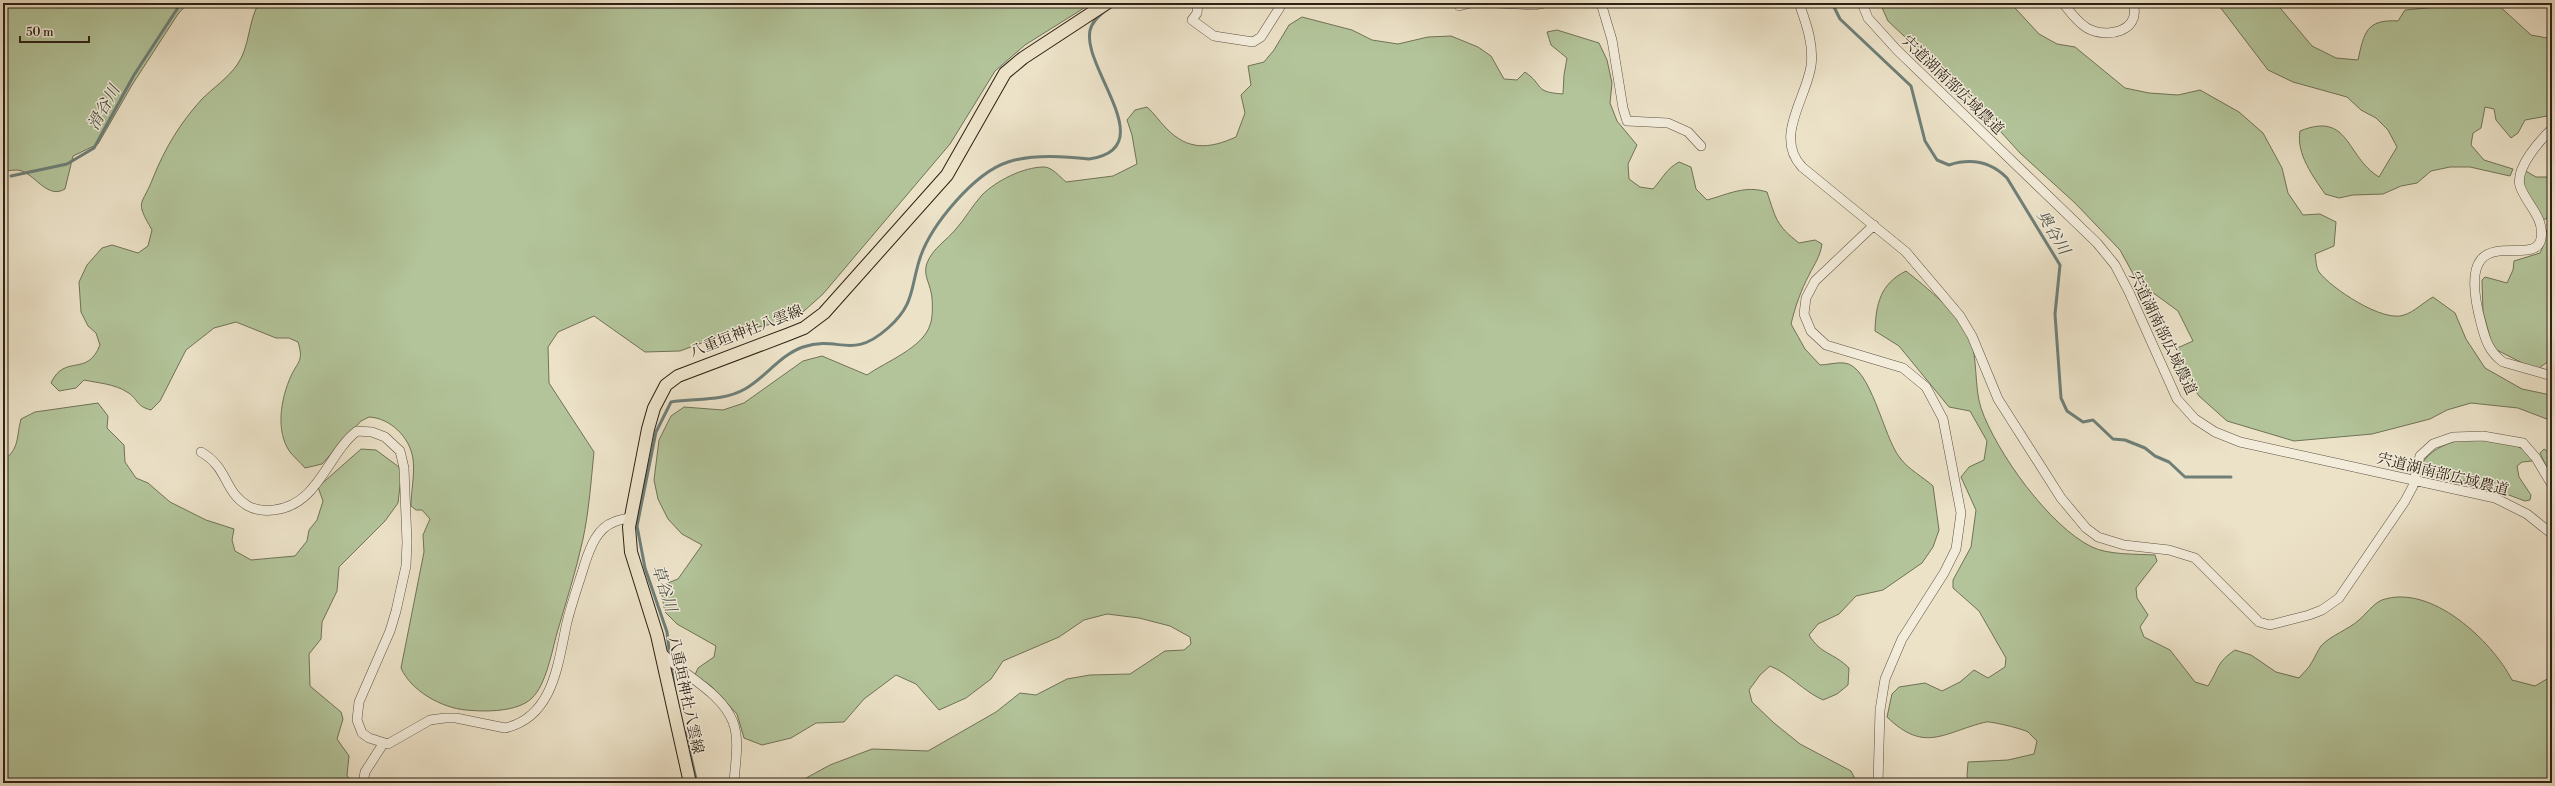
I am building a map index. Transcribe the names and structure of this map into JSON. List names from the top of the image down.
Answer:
{
  "streets": {
    "main road": ["八重垣神社八雲線"],
    "street": ["宍道湖南部広域農道"]
  },
  "water": ["滑谷川", "奥谷川", "草谷川"],
  "scale_bar": "50 m"
}
